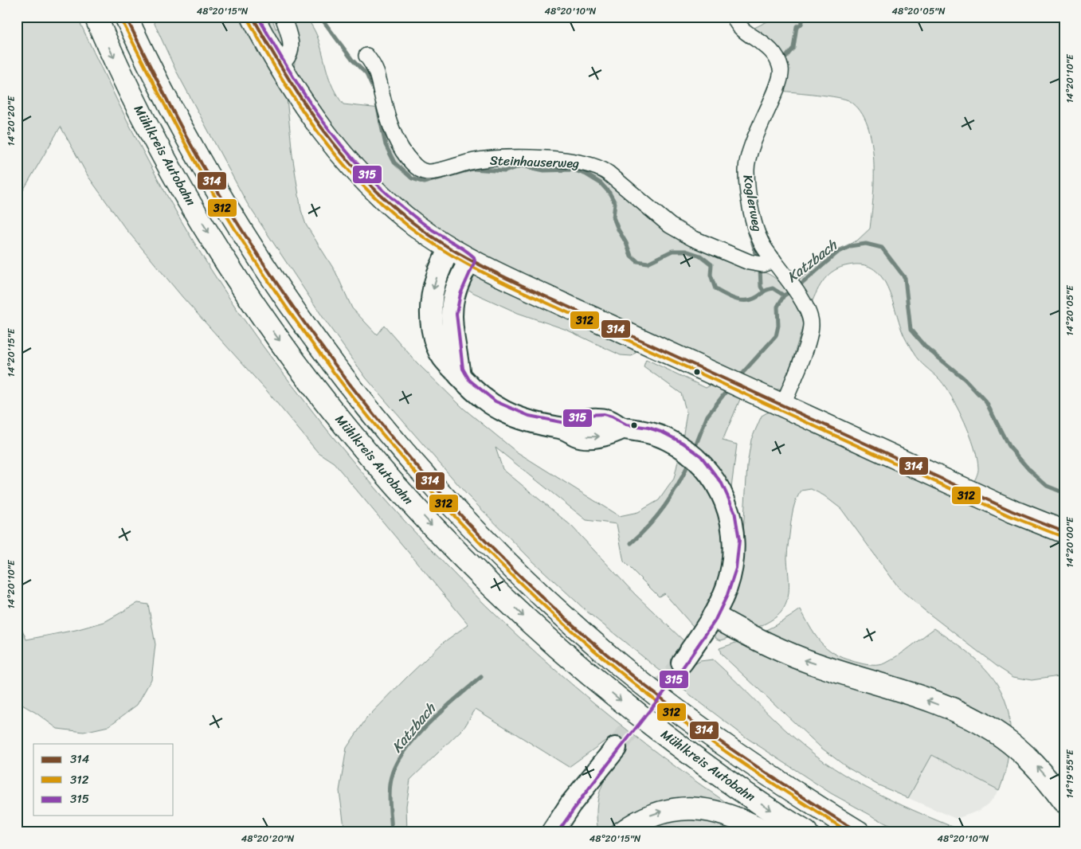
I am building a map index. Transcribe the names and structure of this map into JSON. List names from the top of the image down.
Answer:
{
  "streets": {
    "main road": ["Mühlkreis Autobahn"],
    "street": ["Steinhauserweg", "Koglerweg"]
  },
  "crossings": [
    ["Steinhauserweg", "Koglerweg"]
  ],
  "water": ["Katzbach"],
  "lines": ["transit line 314", "transit line 315", "transit line 312"],
  "legend": ["314", "312", "315"],
  "coordinates": [
    "48°20'15\"N",
    "48°20'10\"N",
    "48°20'05\"N",
    "14°20'10\"E",
    "14°20'20\"E",
    "14°20'05\"E",
    "14°20'15\"E",
    "14°20'00\"E",
    "14°19'55\"E",
    "48°20'20\"N"
  ]
}
